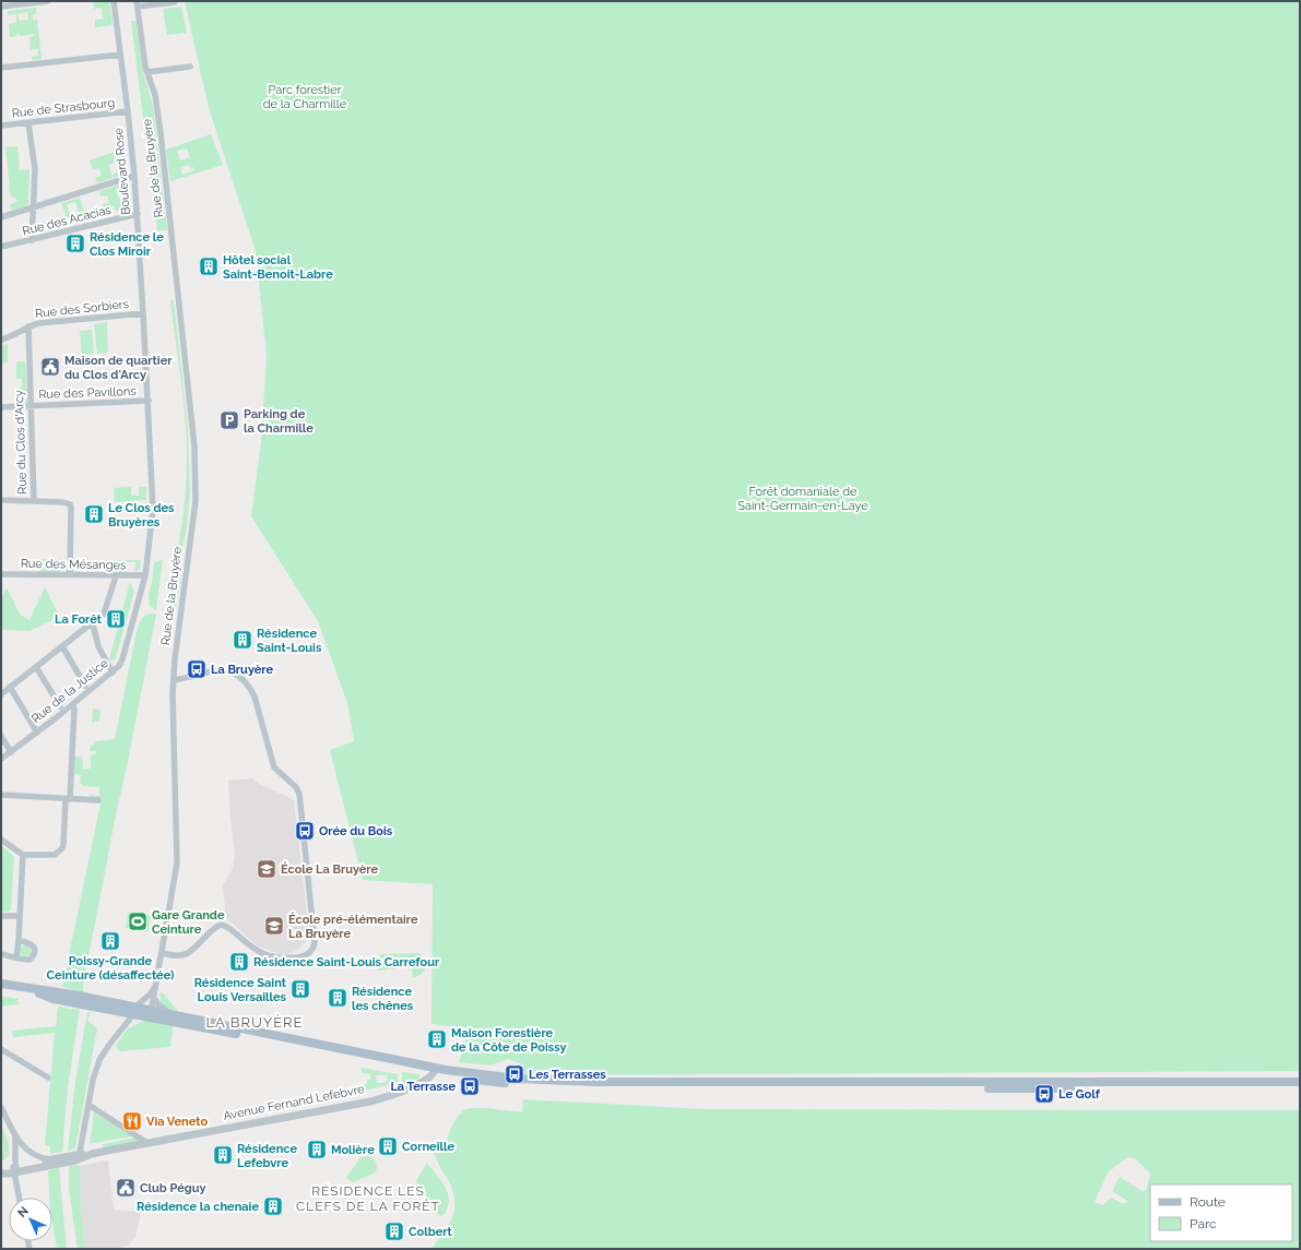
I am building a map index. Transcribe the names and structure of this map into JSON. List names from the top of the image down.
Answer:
{
  "streets": {
    "street": [
      "Rue de Strasbourg",
      "Rue de la Bruyère",
      "Boulevard Rose",
      "Rue des Acacias",
      "Rue des Sorbiers",
      "Rue des Pavillons",
      "Rue du Clos d'Arcy",
      "Rue des Mésanges",
      "Rue de la Justice",
      "Avenue Fernand Lefebvre"
    ]
  },
  "crossings": [
    ["Rue de Strasbourg", "Boulevard Rose"],
    ["Boulevard Rose", "Rue des Acacias"],
    ["Boulevard Rose", "Rue des Sorbiers"],
    ["Boulevard Rose", "Rue des Pavillons"],
    ["Boulevard Rose", "Rue des Mésanges"],
    ["Boulevard Rose", "Rue de la Justice"],
    ["Rue des Sorbiers", "Rue du Clos d'Arcy"],
    ["Rue des Pavillons", "Rue du Clos d'Arcy"],
    ["Rue du Clos d'Arcy", "Rue des Mésanges"],
    ["Rue des Mésanges", "Rue de la Justice"]
  ],
  "districts": ["LA BRUYÈRE", "RÉSIDENCE LES CLEFS DE LA FORÊT"],
  "parks": ["Parc forestier de la Charmille", "Forêt domaniale de Saint-Germain-en-Laye"],
  "places": {
    "building": [
      "Résidence le Clos Miroir",
      "Hôtel social Saint-Benoit-Labre",
      "Le Clos des Bruyères",
      "La Forêt",
      "Résidence Saint-Louis",
      "Poissy-Grande Ceinture (désaffectée)",
      "Résidence Saint-Louis Carrefour",
      "Résidence Saint Louis Versailles",
      "Résidence les chênes",
      "Maison Forestière de la Côte de Poissy",
      "Corneille",
      "Molière",
      "Résidence Lefebvre",
      "Résidence la chenaie",
      "Colbert"
    ],
    "public building": ["Maison de quartier du Clos d'Arcy", "Club Péguy"],
    "parking": ["Parking de la Charmille"],
    "bus stop": [
      "La Bruyère",
      "Orée du Bois",
      "Les Terrasses",
      "La Terrasse",
      "Le Golf"
    ],
    "school or university": ["École La Bruyère", "École pré-élémentaire La Bruyère"],
    "sports": ["Gare Grande Ceinture"],
    "restaurant": ["Via Veneto"]
  },
  "legend": ["Route", "Parc"],
  "north": "top left"
}
